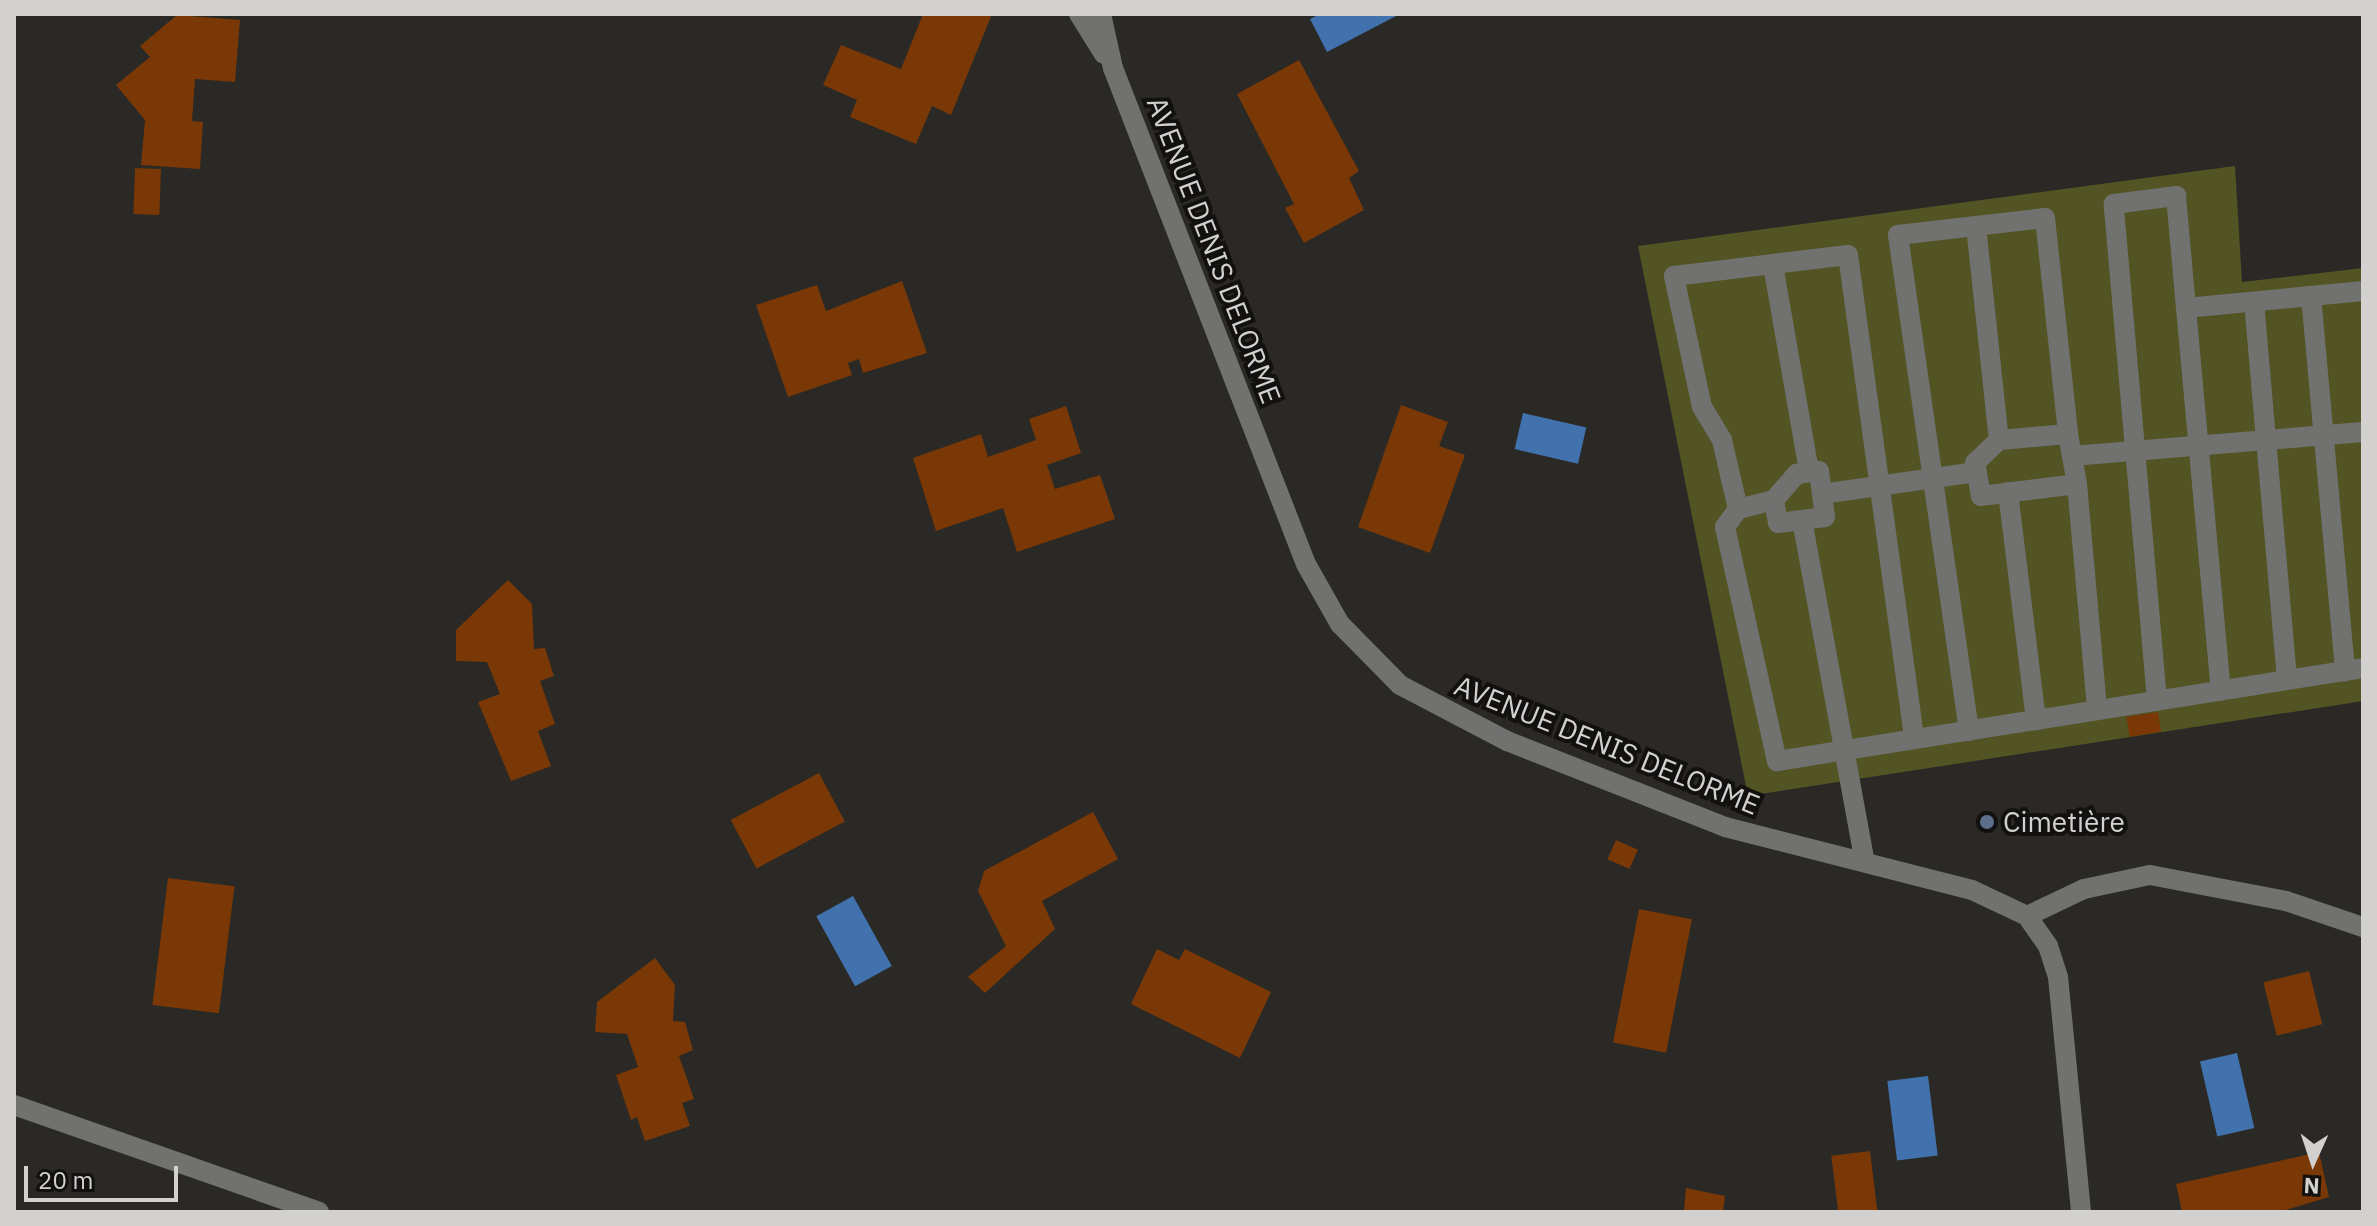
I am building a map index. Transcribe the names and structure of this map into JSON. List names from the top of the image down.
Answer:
{
  "streets": {
    "street": ["AVENUE DENIS DELORME"]
  },
  "places": ["Cimetière"],
  "scale_bar": "20 m",
  "north": "bottom"
}
